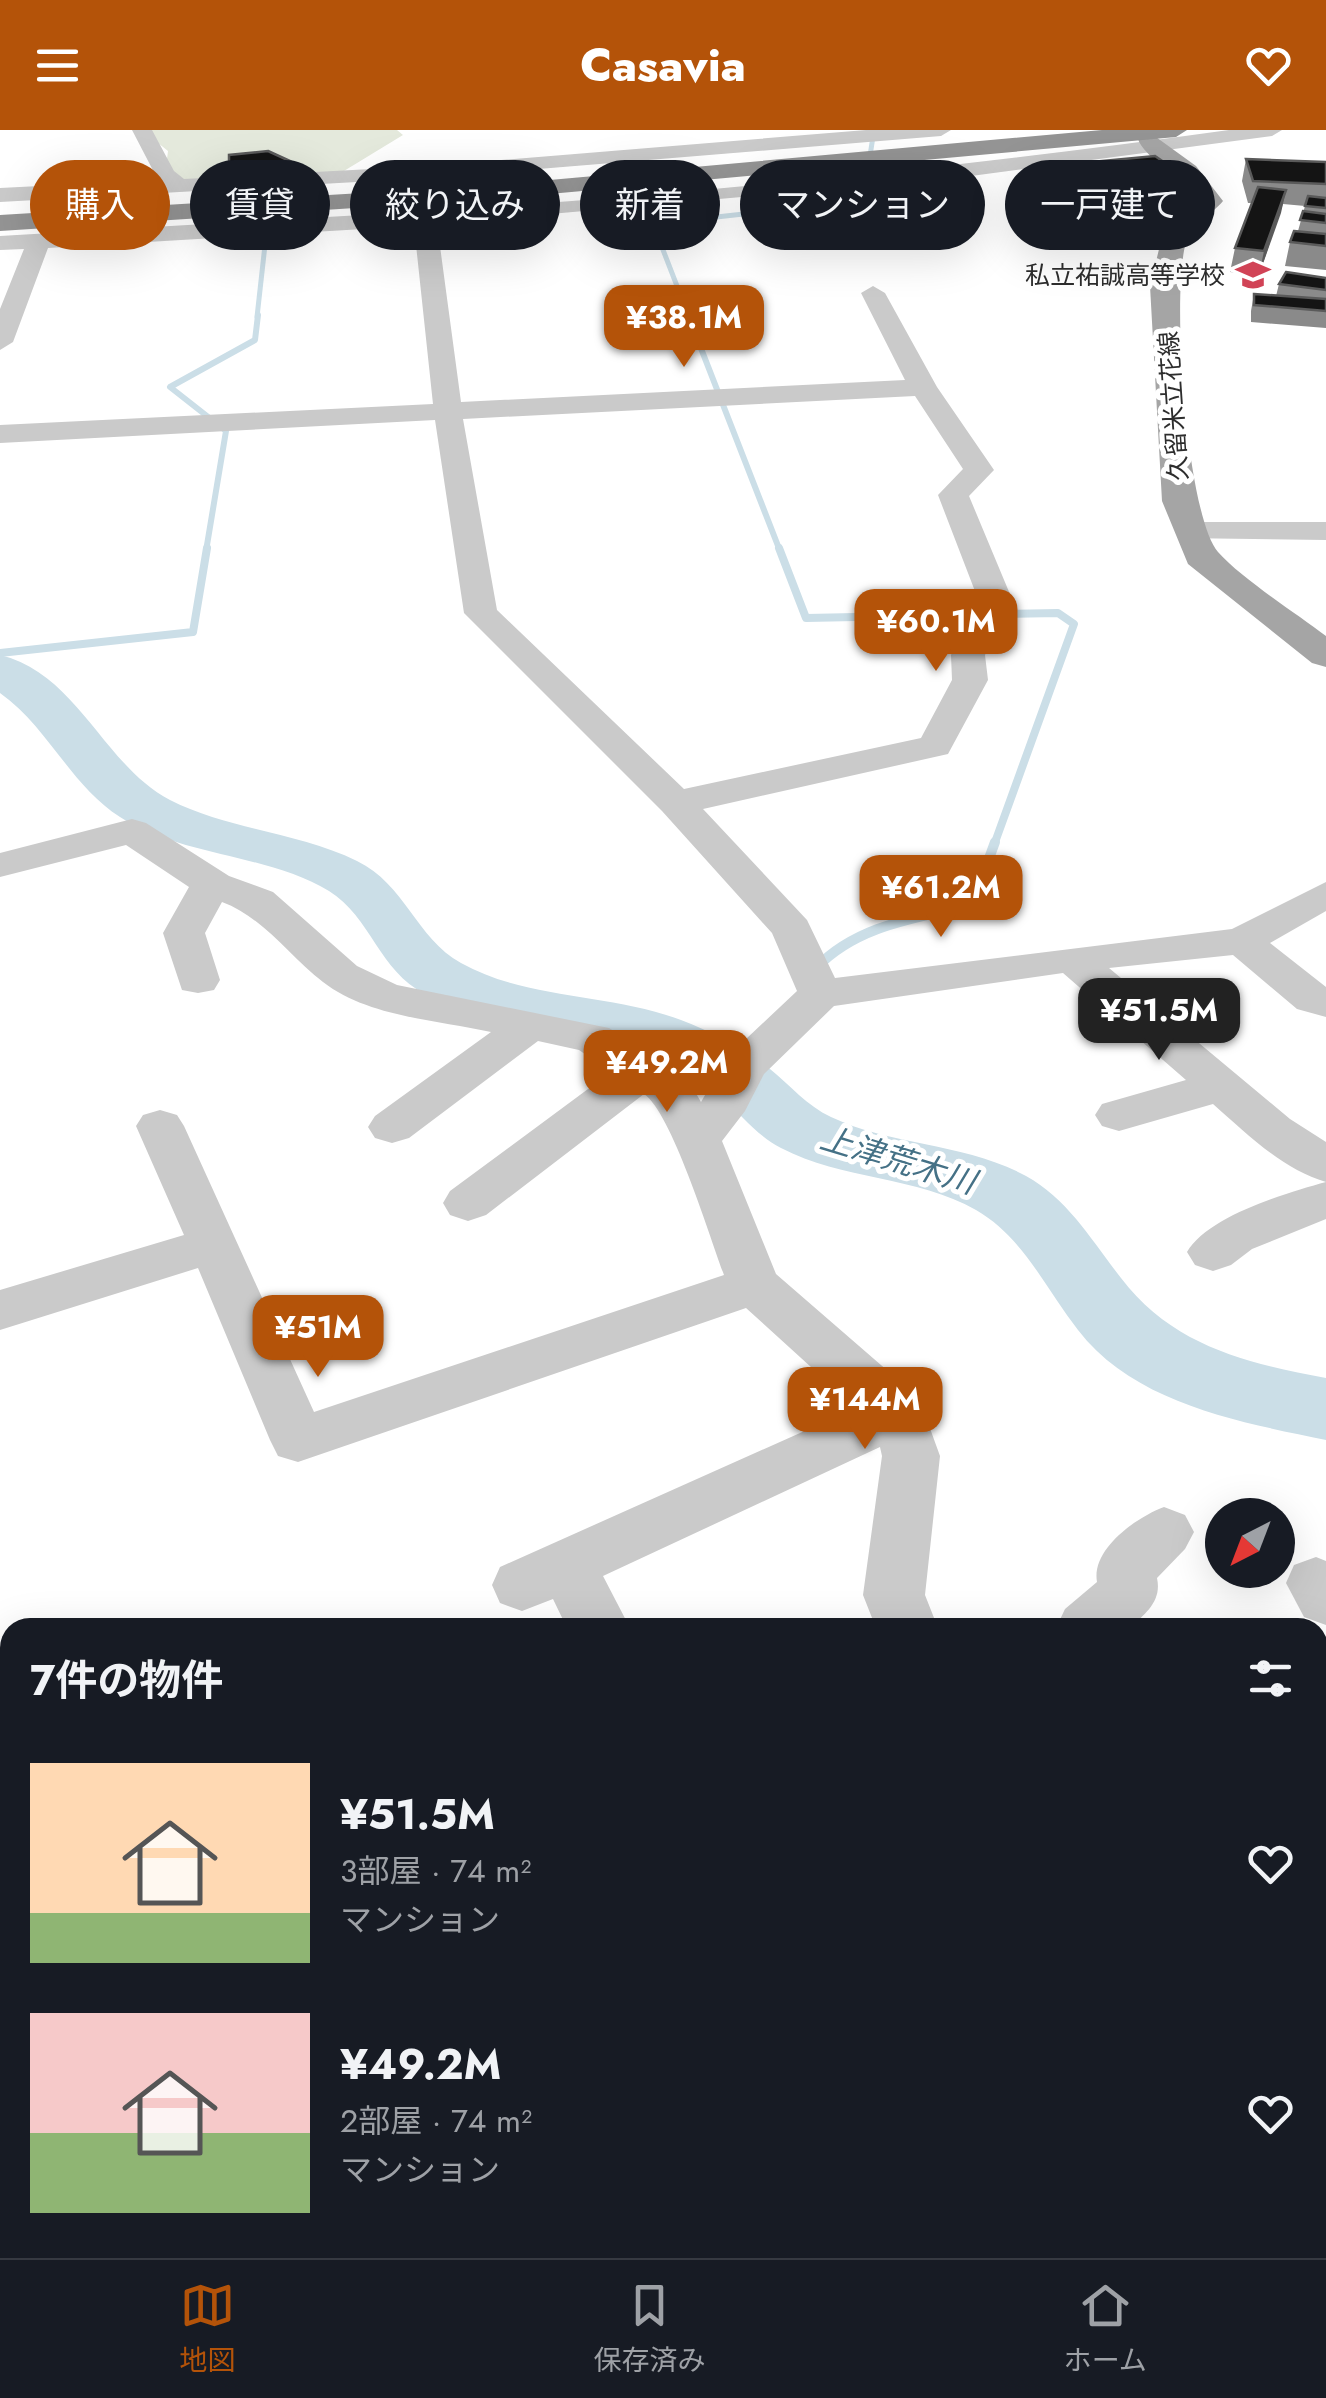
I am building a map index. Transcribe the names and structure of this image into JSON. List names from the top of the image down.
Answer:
{
  "streets": {
    "main road": ["久留米立花線"]
  },
  "water": ["上津荒木川"],
  "places": {
    "school or university": ["私立祐誠高等学校"]
  },
  "north": "bottom left",
  "page": {
    "header": "Casavia",
    "chip": [
      "購入",
      "賃貸",
      "絞り込み",
      "新着",
      "マンション",
      "一戸建て"
    ],
    "price": [
      "¥38.1M",
      "¥60.1M",
      "¥61.2M",
      "¥51.5M",
      "¥49.2M",
      "¥51M",
      "¥144M"
    ],
    "heading": "7件の物件",
    "list": [
      {
        "name": "¥51.5M",
        "note": "3部屋 · 74 m² · マンション"
      },
      {
        "name": "¥49.2M",
        "note": "2部屋 · 74 m² · マンション"
      }
    ],
    "tabs": ["地図", "保存済み", "ホーム"]
  }
}
